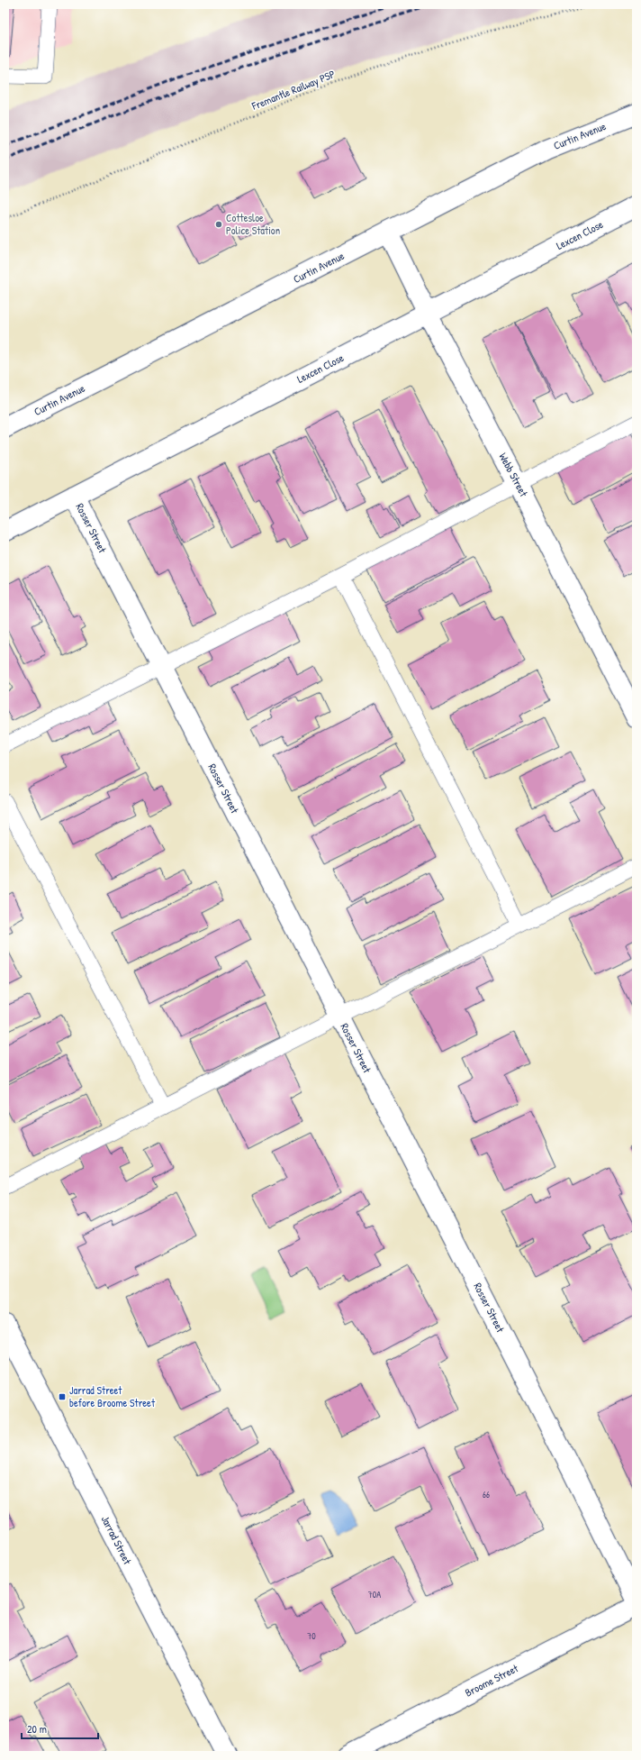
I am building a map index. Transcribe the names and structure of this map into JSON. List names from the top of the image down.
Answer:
{
  "streets": {
    "street": [
      "Curtin Avenue",
      "Lexcen Close",
      "Webb Street",
      "Rosser Street",
      "Jarrad Street",
      "Broome Street"
    ],
    "path": ["Fremantle Railway PSP"]
  },
  "crossings": [
    ["Curtin Avenue", "Webb Street"],
    ["Lexcen Close", "Webb Street"],
    ["Lexcen Close", "Rosser Street"]
  ],
  "places": {
    "other": ["Cottesloe Police Station"],
    "transit": ["Jarrad Street before Broome Street"]
  },
  "house_numbers": ["66", "70A", "70"],
  "scale_bar": "20 m"
}
